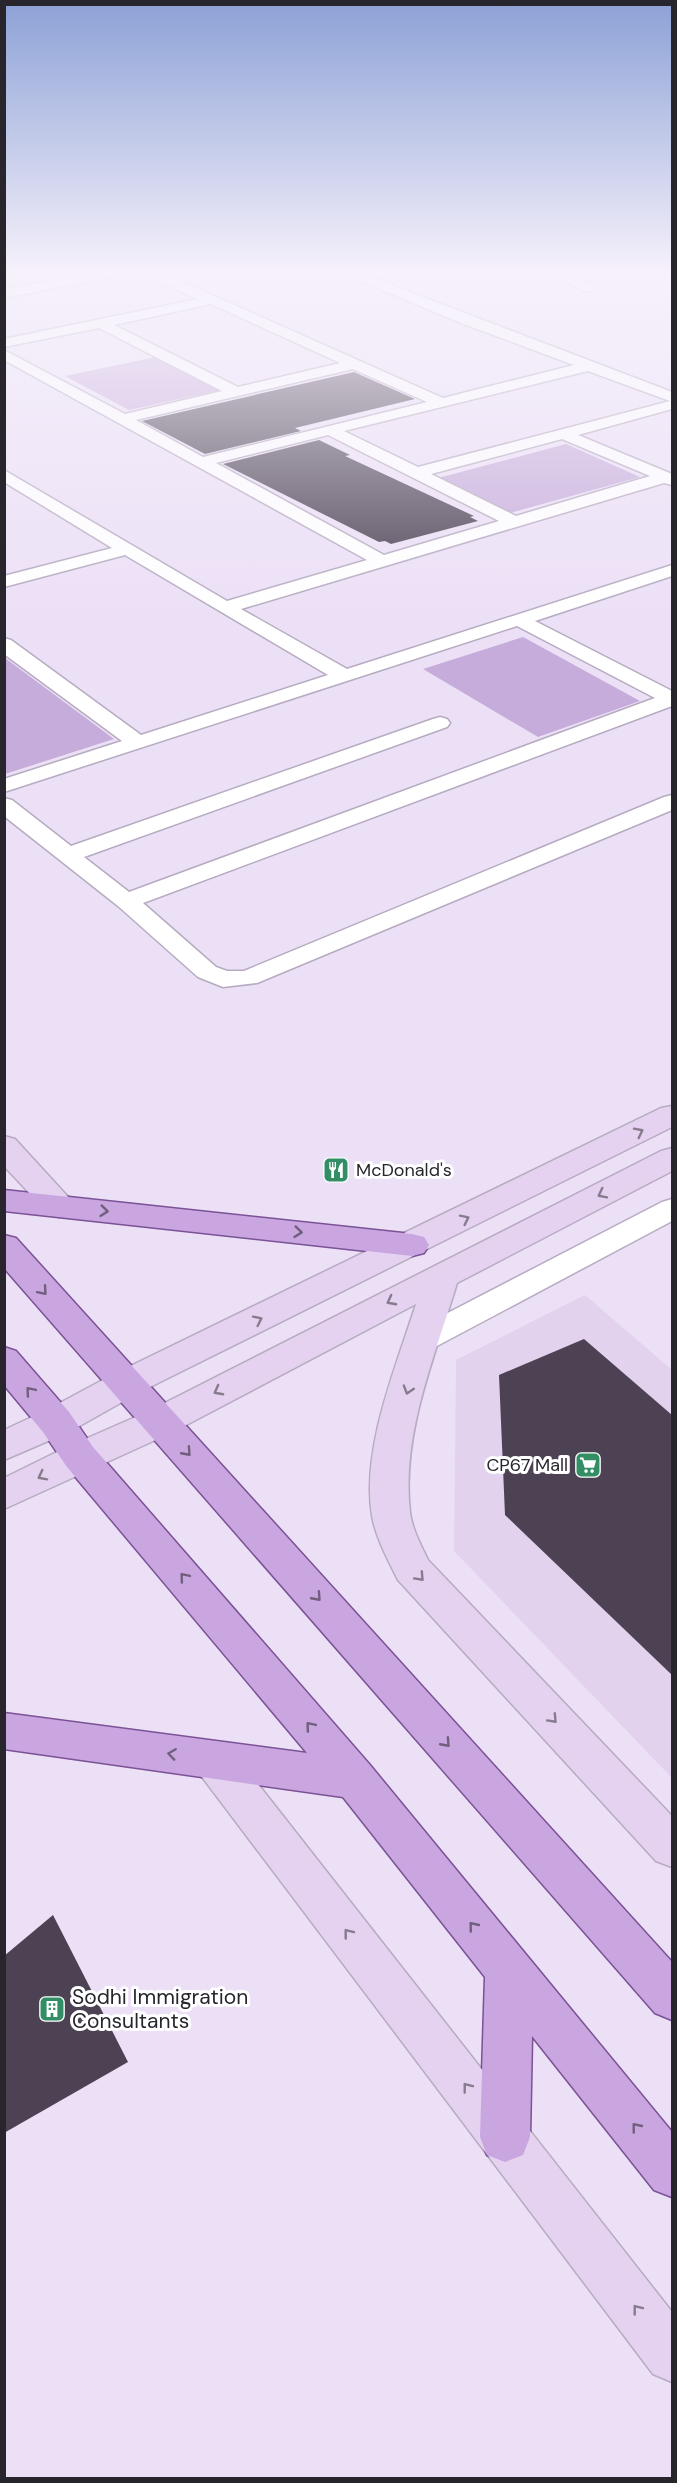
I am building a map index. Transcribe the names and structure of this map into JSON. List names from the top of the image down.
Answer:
{
  "places": {
    "restaurant": ["McDonald's"],
    "supermarket": ["CP67 Mall"],
    "building": ["Sodhi Immigration Consultants"]
  }
}
